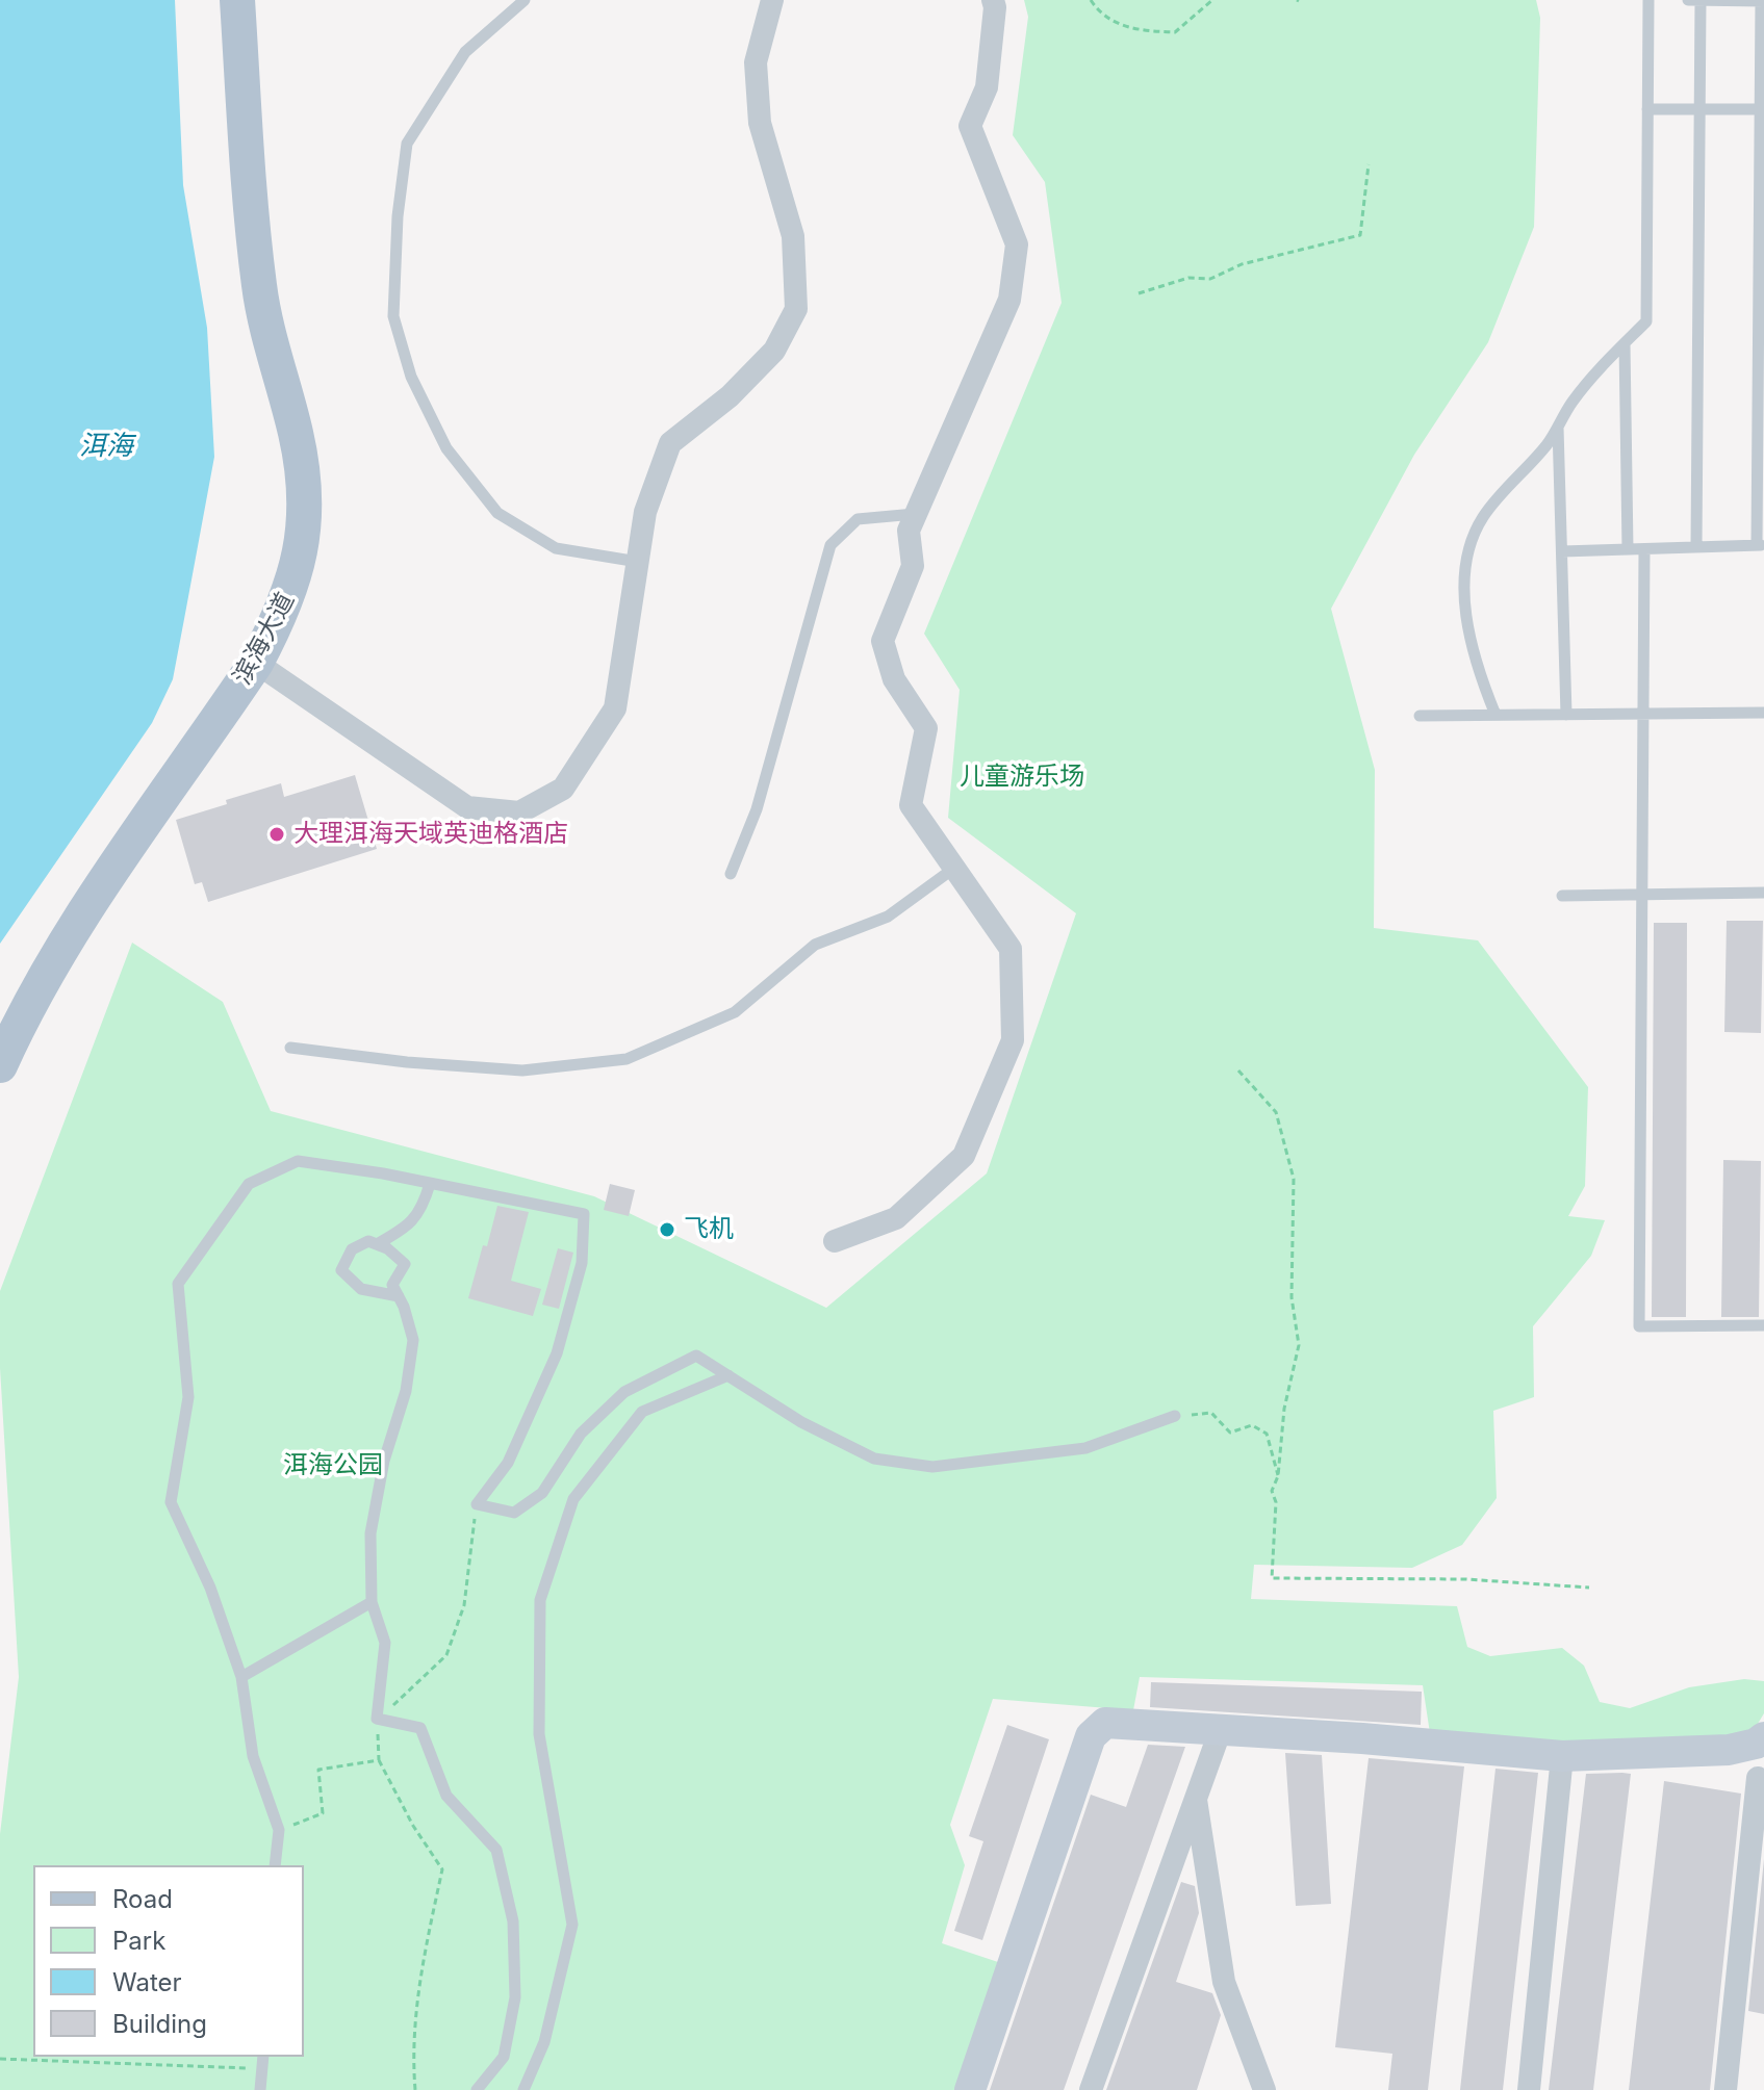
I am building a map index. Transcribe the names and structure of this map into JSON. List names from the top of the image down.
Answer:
{
  "streets": {
    "main road": ["滨海大道"]
  },
  "water": ["洱海"],
  "parks": ["儿童游乐场", "洱海公园"],
  "places": ["大理洱海天域英迪格酒店", "飞机"],
  "legend": [
    "Road",
    "Park",
    "Water",
    "Building"
  ]
}
